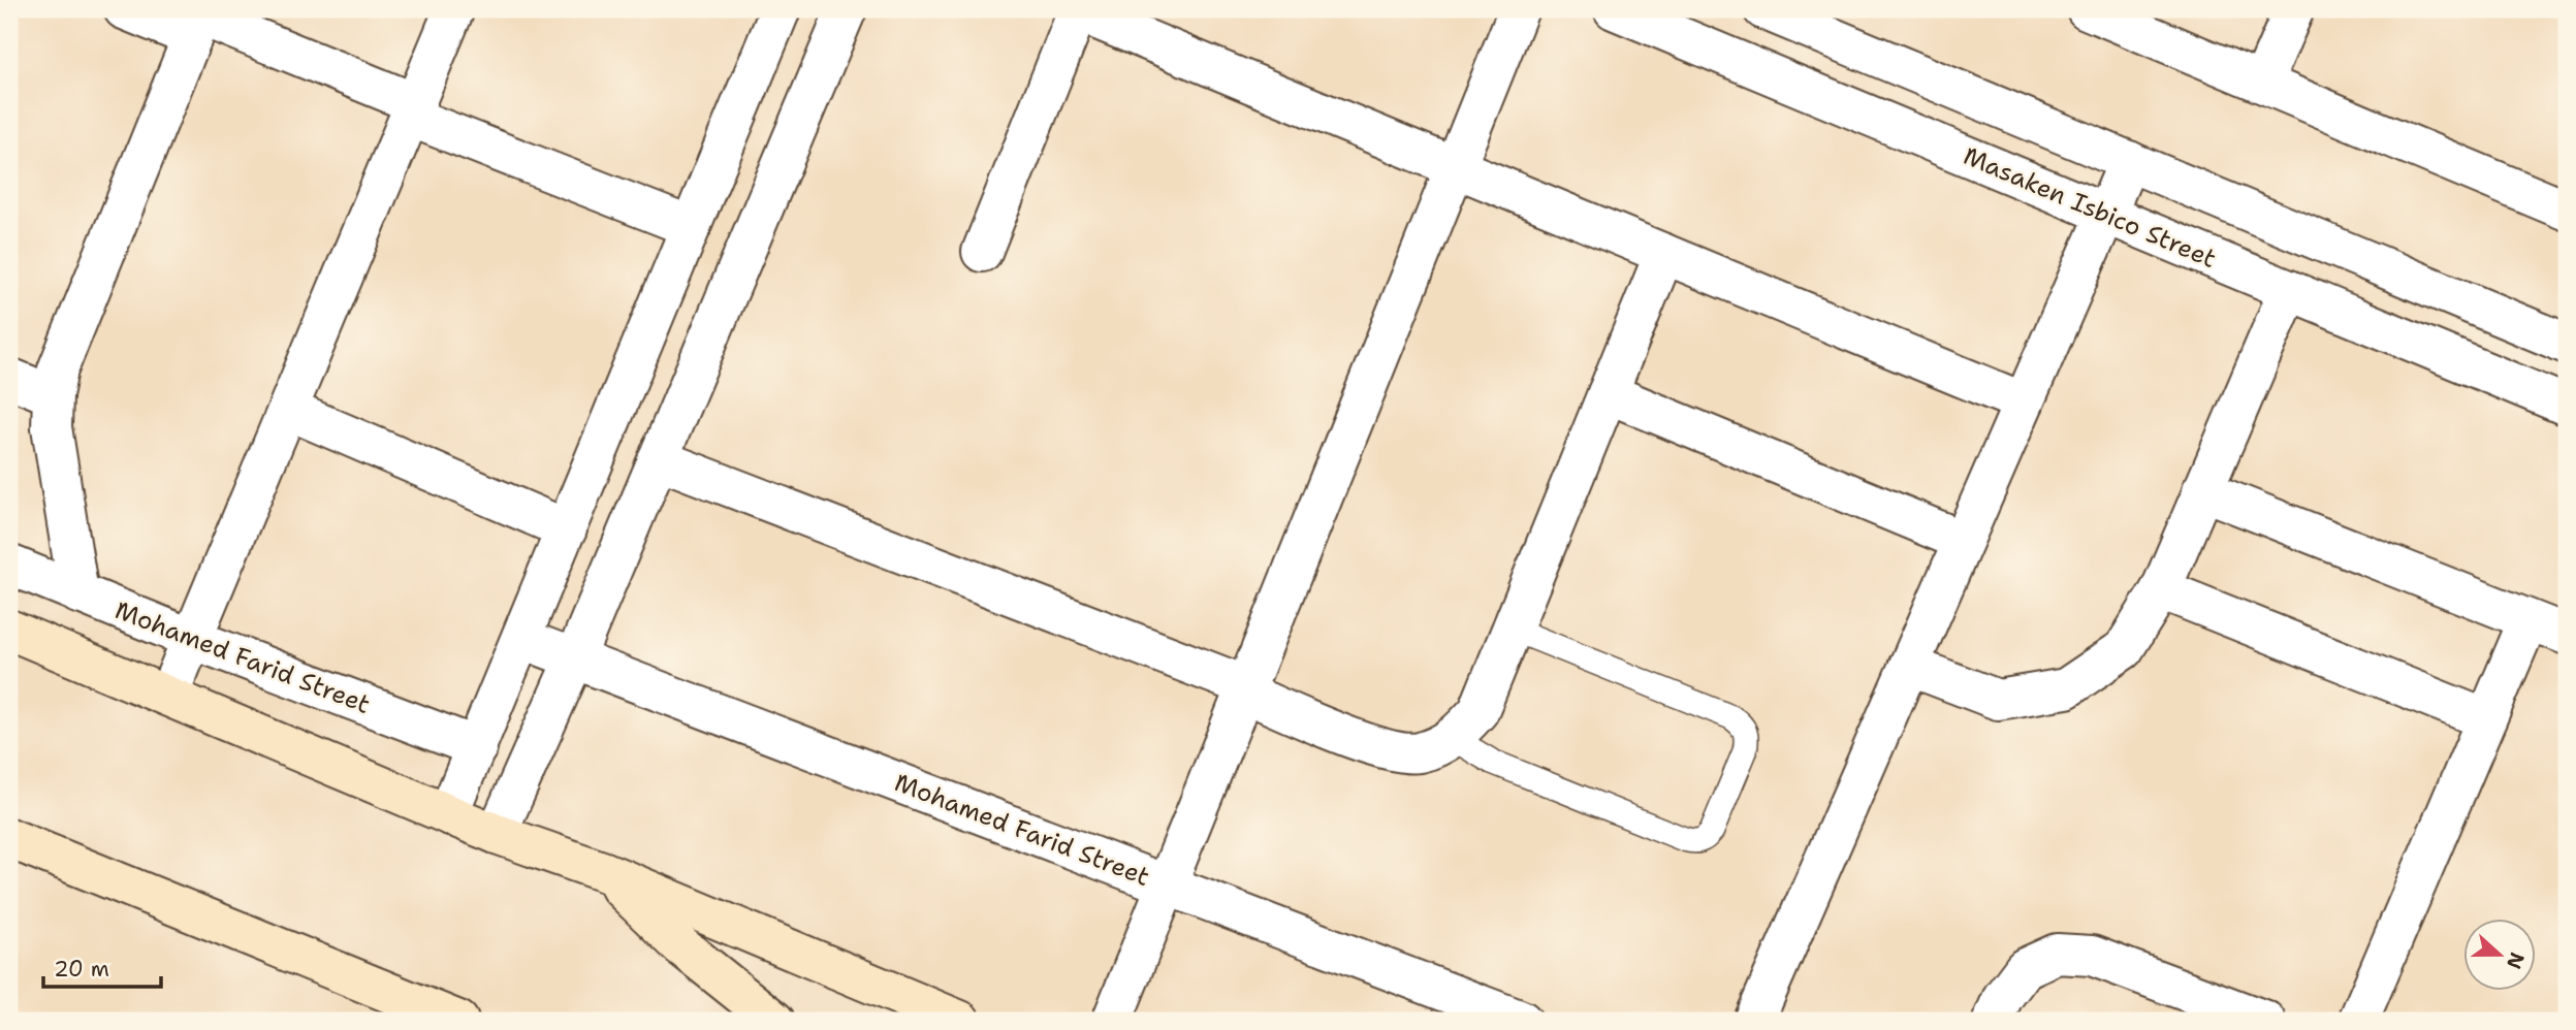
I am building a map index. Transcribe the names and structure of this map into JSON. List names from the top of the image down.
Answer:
{
  "streets": {
    "street": ["Masaken Isbico Street", "Mohamed Farid Street"]
  },
  "scale_bar": "20 m",
  "north": "right"
}
